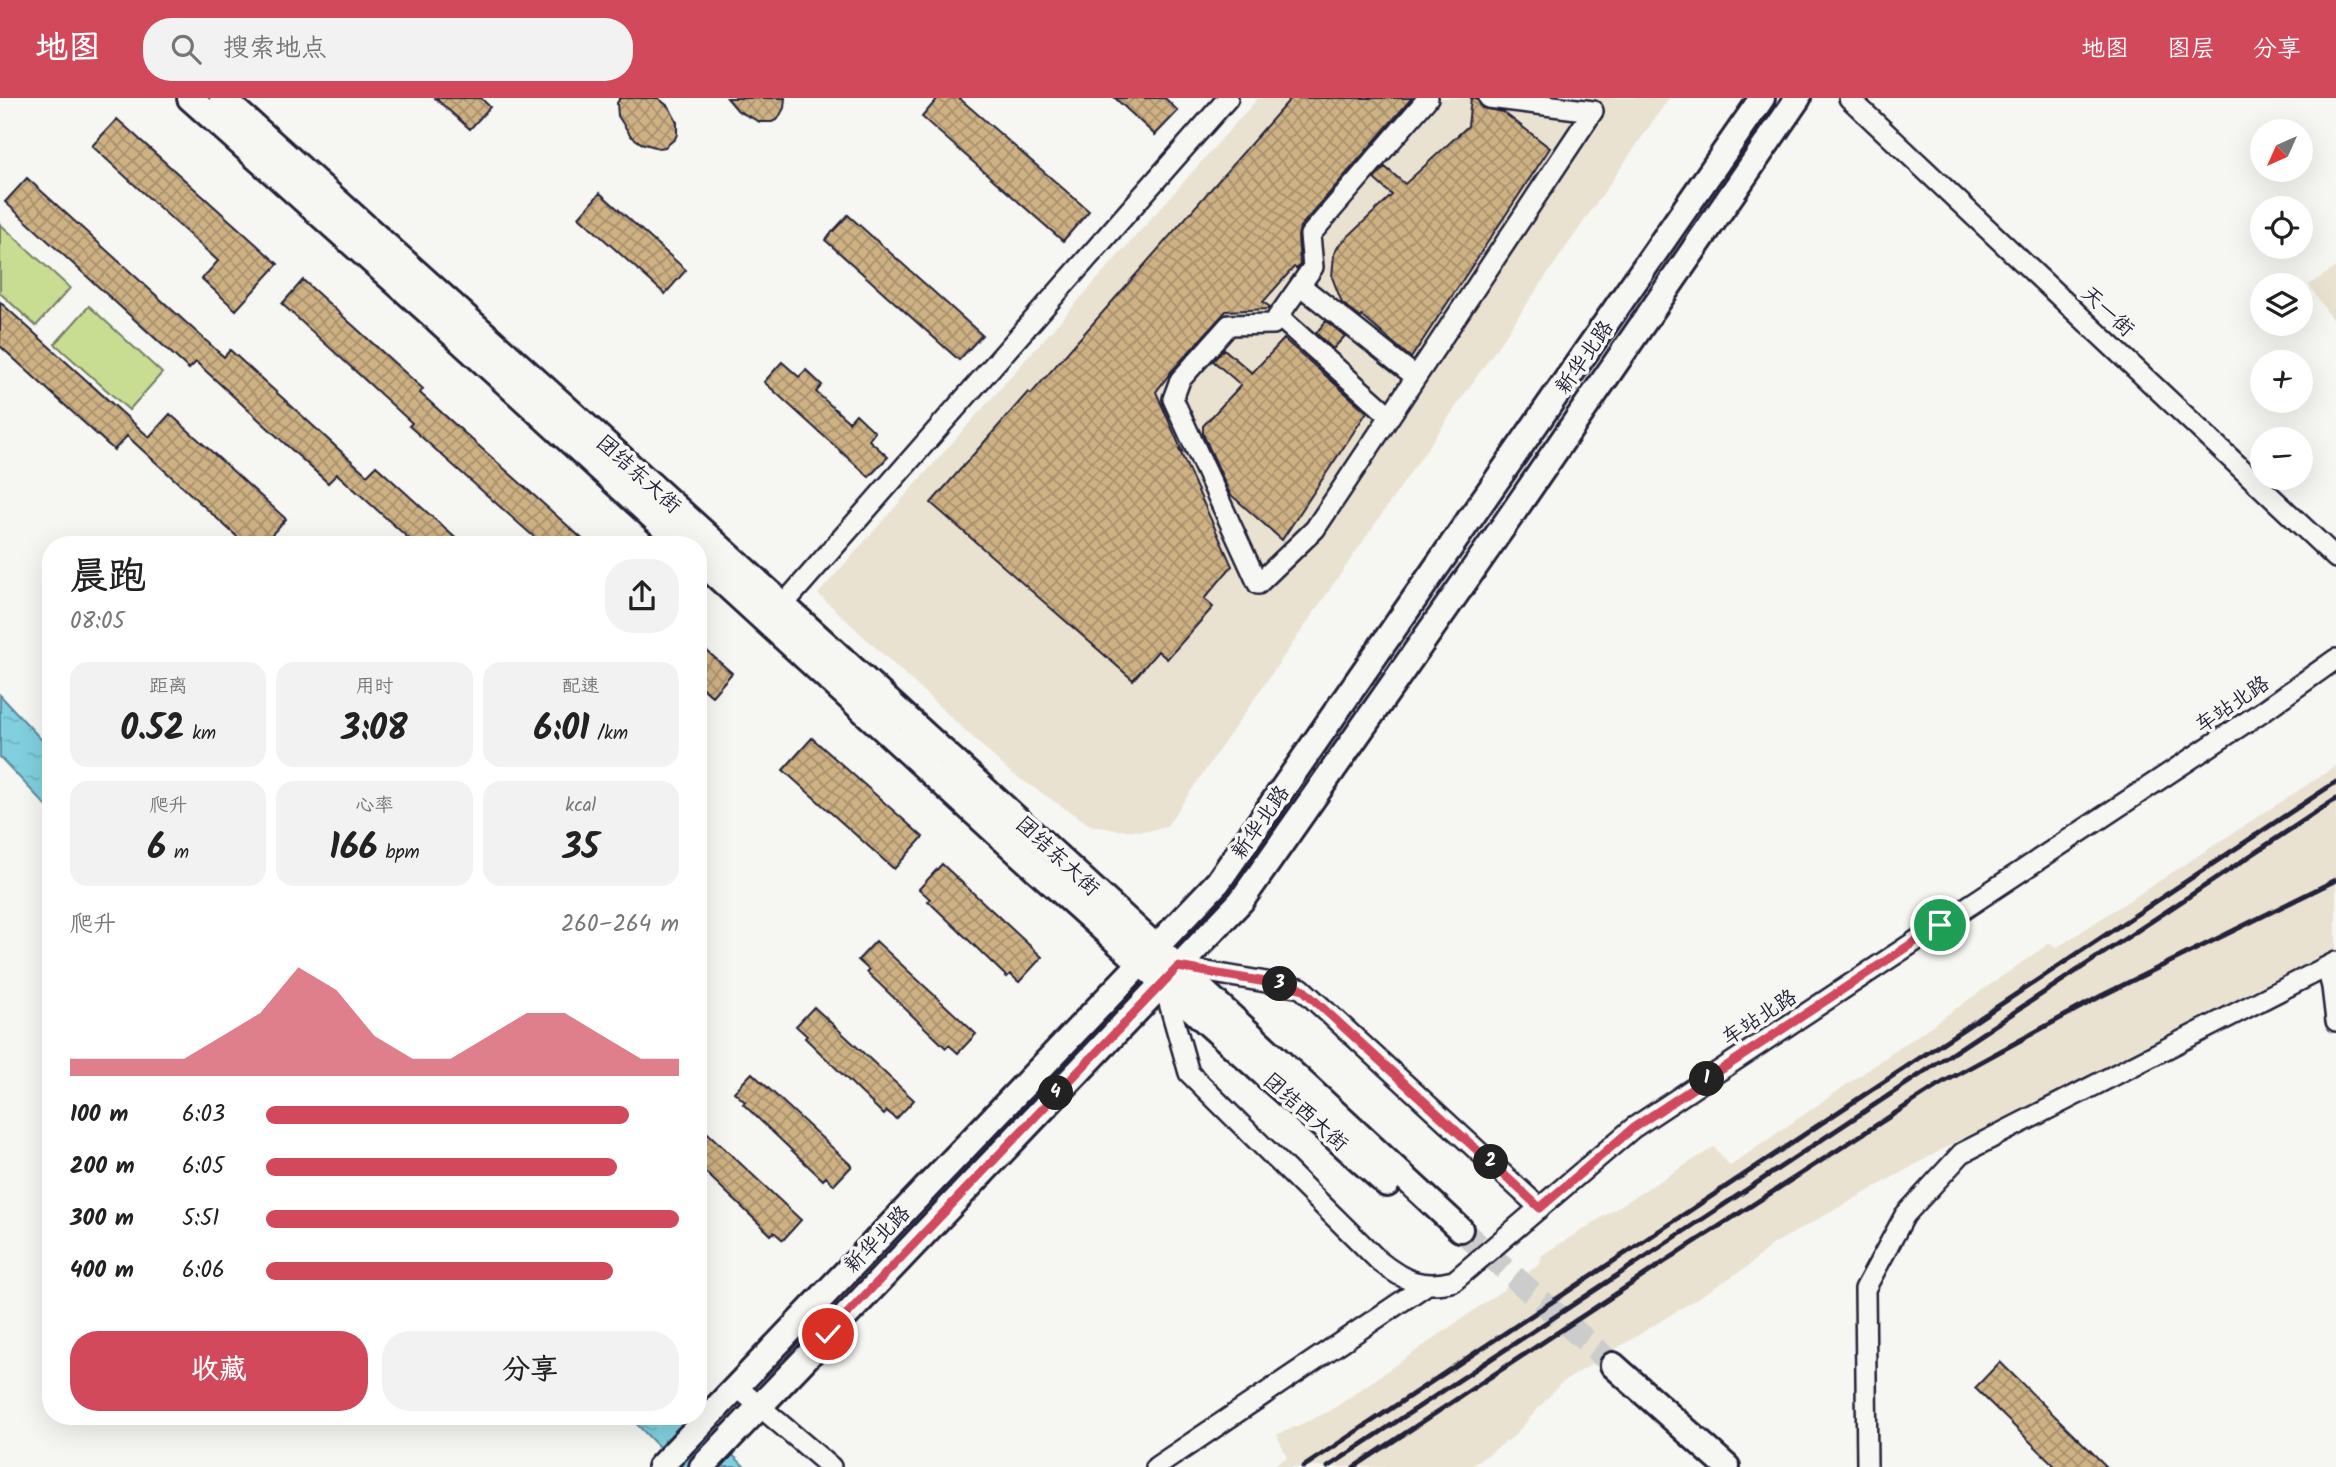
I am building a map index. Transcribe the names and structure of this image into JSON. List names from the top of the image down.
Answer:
{
  "streets": {
    "main road": ["新华北路", "团结东大街", "团结西大街"],
    "street": ["天一街", "车站北路"]
  },
  "crossings": [
    ["新华北路", "团结东大街"],
    ["新华北路", "团结西大街"],
    ["团结东大街", "团结西大街"]
  ],
  "north": "bottom left",
  "page": {
    "header": "地图",
    "search": "搜索地点",
    "nav": ["地图", "图层", "分享"],
    "map_buttons": ["+", "−"],
    "heading": ["晨跑", "08:05"],
    "stats": [
      ["距离", "0.52 km"],
      ["用时", "3:08"],
      ["配速", "6:01 /km"],
      ["爬升", "6 m"],
      ["心率", "166 bpm"],
      ["kcal", "35"]
    ],
    "chart": ["爬升", "260–264 m"],
    "pins": [
      "3",
      "1",
      "4",
      "2"
    ],
    "list": [
      {
        "name": "100 m",
        "note": "6:03"
      },
      {
        "name": "200 m",
        "note": "6:05"
      },
      {
        "name": "300 m",
        "note": "5:51"
      },
      {
        "name": "400 m",
        "note": "6:06"
      }
    ],
    "buttons": ["收藏", "分享"]
  }
}
